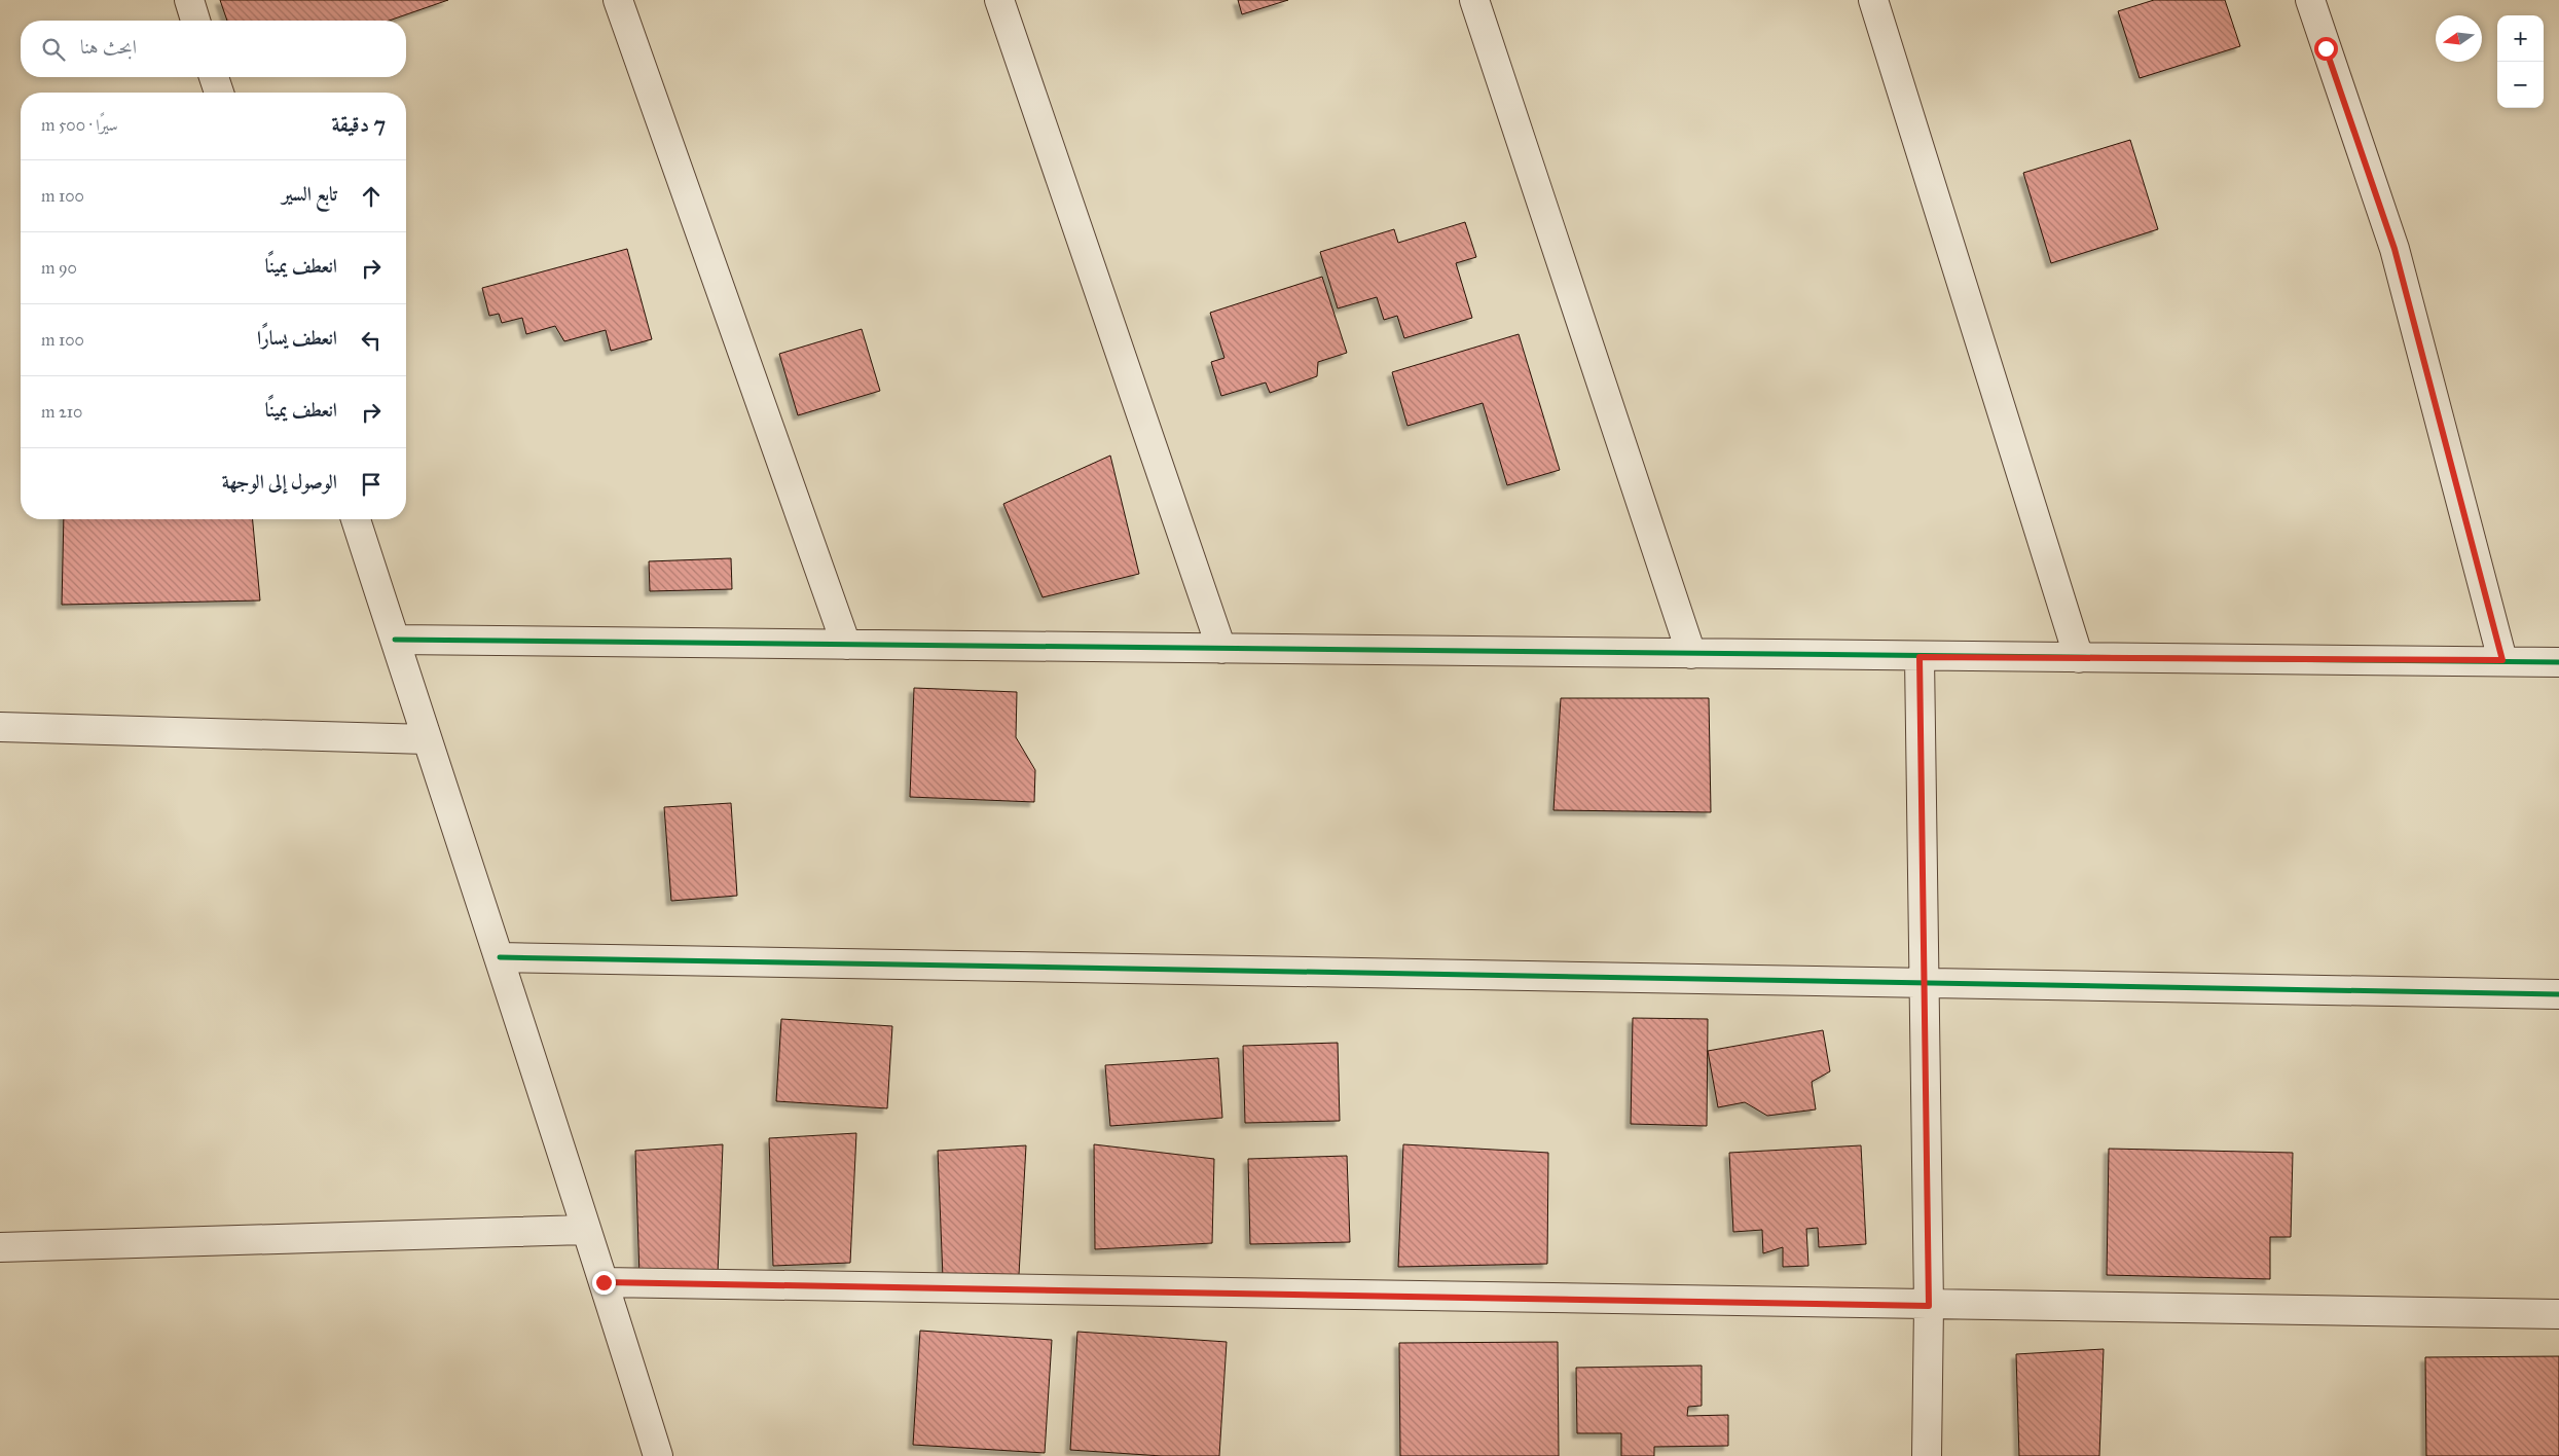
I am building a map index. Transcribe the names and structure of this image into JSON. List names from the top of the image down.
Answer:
{
  "north": "left",
  "page": {
    "map_buttons": ["+", "−"],
    "search": "ابحث هنا",
    "heading": ["7 دقيقة", "سيرًا · 500 m"],
    "list": [
      ["تابع السير", "100 m"],
      ["انعطف يمينًا", "90 m"],
      ["انعطف يسارًا", "100 m"],
      ["انعطف يمينًا", "210 m"],
      "الوصول إلى الوجهة"
    ]
  }
}
